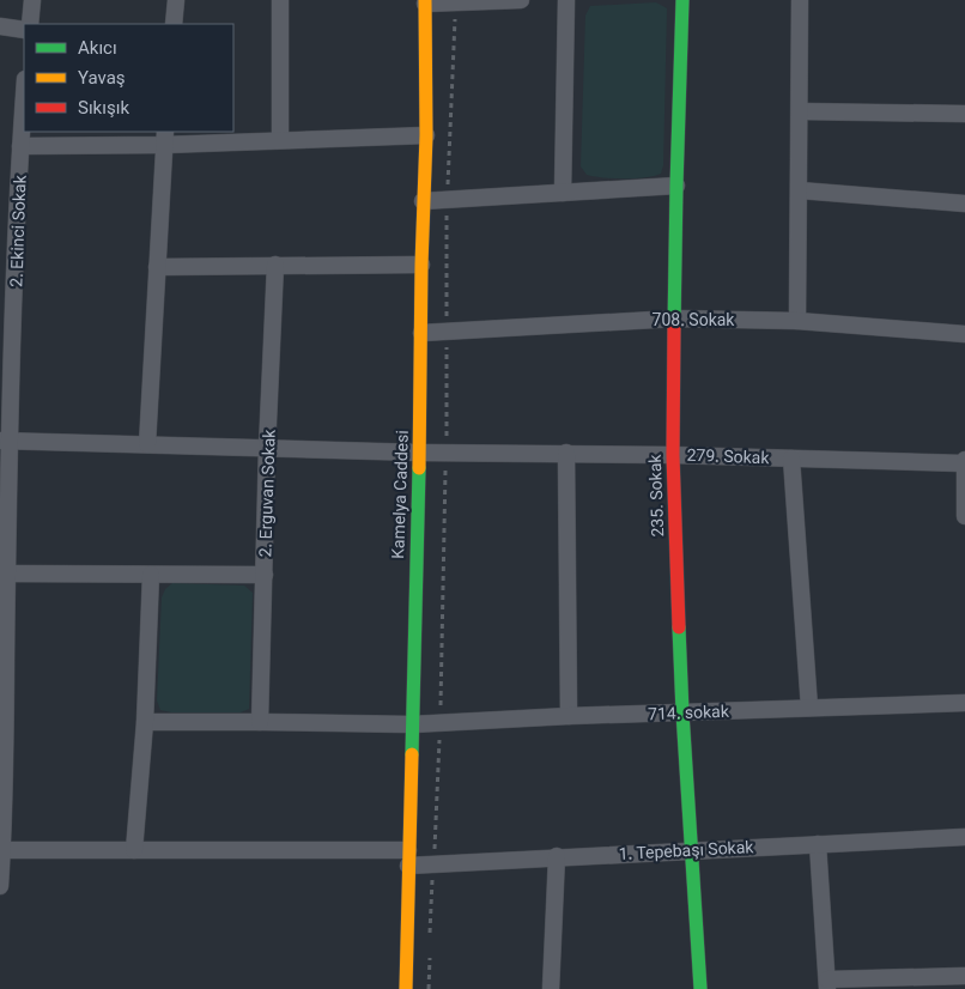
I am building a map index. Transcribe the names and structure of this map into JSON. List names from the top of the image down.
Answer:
{
  "streets": {
    "street": [
      "2. Ekinci Sokak",
      "708. Sokak",
      "279. Sokak",
      "2. Erguvan Sokak",
      "Kamelya Caddesi",
      "235. Sokak",
      "714. sokak",
      "1. Tepebaşı Sokak"
    ]
  },
  "crossings": [
    ["2. Ekinci Sokak", "279. Sokak"],
    ["2. Ekinci Sokak", "1. Tepebaşı Sokak"],
    ["708. Sokak", "Kamelya Caddesi"],
    ["708. Sokak", "235. Sokak"],
    ["279. Sokak", "2. Erguvan Sokak"],
    ["279. Sokak", "Kamelya Caddesi"],
    ["279. Sokak", "235. Sokak"],
    ["2. Erguvan Sokak", "714. sokak"],
    ["Kamelya Caddesi", "714. sokak"],
    ["Kamelya Caddesi", "1. Tepebaşı Sokak"],
    ["235. Sokak", "714. sokak"],
    ["235. Sokak", "1. Tepebaşı Sokak"]
  ],
  "legend": ["Akıcı", "Yavaş", "Sıkışık"]
}
